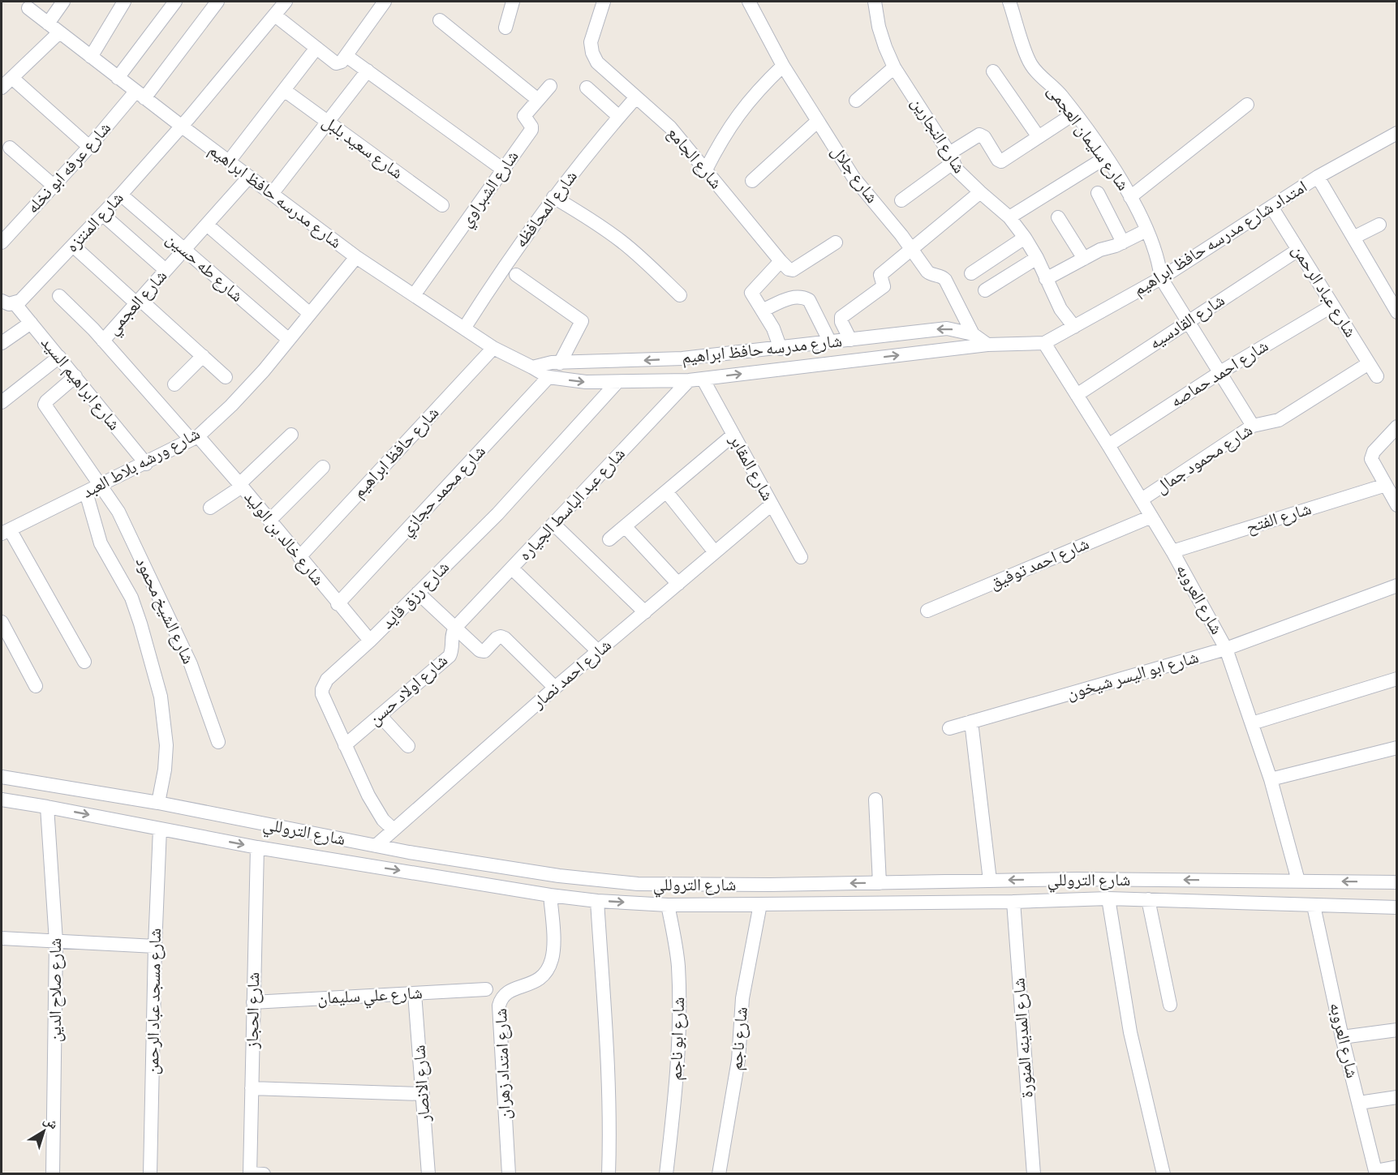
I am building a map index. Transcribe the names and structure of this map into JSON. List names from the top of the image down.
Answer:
{
  "streets": {
    "street": [
      "شارع النجارين",
      "شارع سليمان العجمى",
      "شارع سعيد بلبل",
      "شارع الجامع",
      "شارع عرفه ابو نخله",
      "شارع جلال",
      "شارع الشبراوي",
      "شارع مدرسه حافظ ابراهيم",
      "شارع المحافظه",
      "شارع المنتزه",
      "امتداد شارع مدرسه حافظ ابراهيم",
      "شارع طه حسين",
      "شارع عباد الرحمن",
      "شارع العجمي",
      "شارع القادسيه",
      "شارع احمد حماصه",
      "شارع ابراهيم السيد",
      "شارع حافظ ابراهيم",
      "شارع محمود جمال",
      "شارع ورشه بلاط العبد",
      "شارع المقابر",
      "شارع محمد حجازي",
      "شارع عبد الباسط الجياره",
      "شارع الفتح",
      "شارع خالد بن الوليد",
      "شارع احمد توفيق",
      "شارع رزق قايد",
      "شارع العروبه",
      "شارع الشيخ محمود",
      "شارع احمد نصار",
      "شارع ابو اليسر شيخون",
      "شارع اولاد حسن",
      "شارع التروللي",
      "شارع صلاح الدين",
      "شارع علي سليمان",
      "شارع مسجد عباد الرحمن",
      "شارع الحجاز",
      "شارع المدينه المنورة",
      "شارع ابو ناجم",
      "شارع ناجم",
      "شارع امتداد زهران",
      "شارع الانصار"
    ]
  },
  "crossings": [
    ["شارع النجارين", "امتداد شارع مدرسه حافظ ابراهيم"],
    ["شارع سليمان العجمى", "امتداد شارع مدرسه حافظ ابراهيم"],
    ["شارع الجامع", "شارع المحافظه"],
    ["شارع عرفه ابو نخله", "شارع مدرسه حافظ ابراهيم"],
    ["شارع جلال", "شارع مدرسه حافظ ابراهيم"],
    ["شارع الشبراوي", "شارع مدرسه حافظ ابراهيم"],
    ["شارع مدرسه حافظ ابراهيم", "شارع المحافظه"],
    ["شارع مدرسه حافظ ابراهيم", "شارع المنتزه"],
    ["شارع مدرسه حافظ ابراهيم", "امتداد شارع مدرسه حافظ ابراهيم"],
    ["شارع مدرسه حافظ ابراهيم", "شارع العجمي"],
    ["شارع مدرسه حافظ ابراهيم", "شارع حافظ ابراهيم"],
    ["شارع مدرسه حافظ ابراهيم", "شارع ورشه بلاط العبد"],
    ["شارع مدرسه حافظ ابراهيم", "شارع المقابر"],
    ["شارع مدرسه حافظ ابراهيم", "شارع محمد حجازي"],
    ["شارع مدرسه حافظ ابراهيم", "شارع عبد الباسط الجياره"],
    ["شارع مدرسه حافظ ابراهيم", "شارع رزق قايد"],
    ["شارع مدرسه حافظ ابراهيم", "شارع العروبه"],
    ["شارع المنتزه", "شارع طه حسين"],
    ["شارع المنتزه", "شارع ابراهيم السيد"],
    ["امتداد شارع مدرسه حافظ ابراهيم", "شارع عباد الرحمن"],
    ["امتداد شارع مدرسه حافظ ابراهيم", "شارع العروبه"],
    ["شارع طه حسين", "شارع العجمي"],
    ["شارع طه حسين", "شارع ورشه بلاط العبد"],
    ["شارع عباد الرحمن", "شارع القادسيه"],
    ["شارع عباد الرحمن", "شارع احمد حماصه"],
    ["شارع عباد الرحمن", "شارع محمود جمال"],
    ["شارع العجمي", "شارع خالد بن الوليد"],
    ["شارع القادسيه", "شارع العروبه"],
    ["شارع احمد حماصه", "شارع العروبه"],
    ["شارع ابراهيم السيد", "شارع ورشه بلاط العبد"],
    ["شارع ابراهيم السيد", "شارع الشيخ محمود"],
    ["شارع حافظ ابراهيم", "شارع خالد بن الوليد"],
    ["شارع محمود جمال", "شارع العروبه"],
    ["شارع ورشه بلاط العبد", "شارع خالد بن الوليد"],
    ["شارع ورشه بلاط العبد", "شارع الشيخ محمود"],
    ["شارع المقابر", "شارع احمد نصار"],
    ["شارع محمد حجازي", "شارع خالد بن الوليد"],
    ["شارع عبد الباسط الجياره", "شارع اولاد حسن"],
    ["شارع الفتح", "شارع العروبه"],
    ["شارع خالد بن الوليد", "شارع رزق قايد"],
    ["شارع احمد توفيق", "شارع العروبه"],
    ["شارع رزق قايد", "شارع احمد نصار"],
    ["شارع رزق قايد", "شارع اولاد حسن"],
    ["شارع العروبه", "شارع ابو اليسر شيخون"],
    ["شارع العروبه", "شارع التروللي"],
    ["شارع احمد نصار", "شارع التروللي"],
    ["شارع التروللي", "شارع صلاح الدين"],
    ["شارع التروللي", "شارع مسجد عباد الرحمن"],
    ["شارع التروللي", "شارع الحجاز"],
    ["شارع التروللي", "شارع المدينه المنورة"],
    ["شارع التروللي", "شارع ابو ناجم"],
    ["شارع التروللي", "شارع ناجم"],
    ["شارع التروللي", "شارع امتداد زهران"],
    ["شارع علي سليمان", "شارع الحجاز"],
    ["شارع علي سليمان", "شارع الانصار"]
  ],
  "north": "top right"
}
